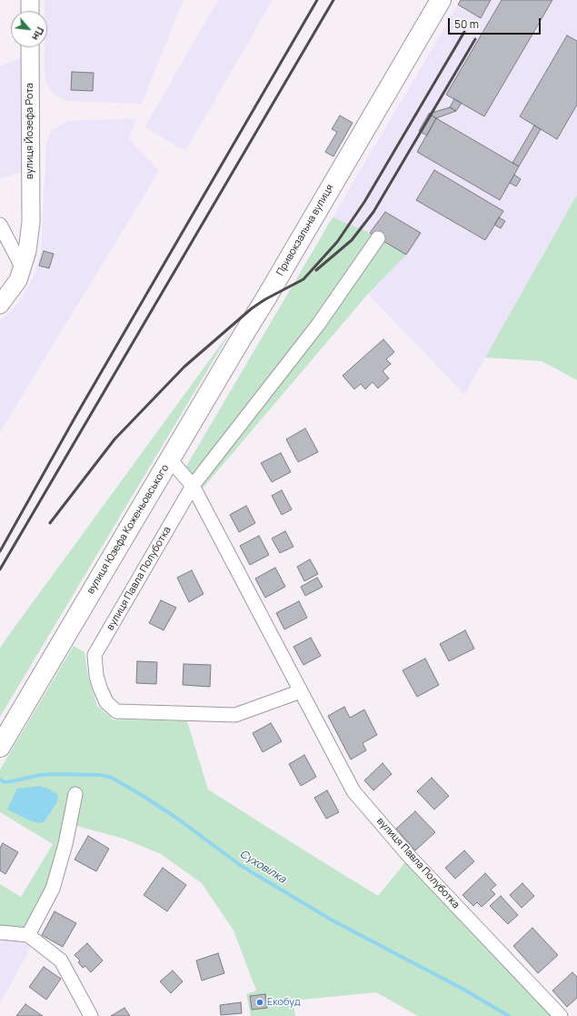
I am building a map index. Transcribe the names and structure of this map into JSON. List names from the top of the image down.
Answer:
{
  "streets": {
    "main road": ["Привокзальна вулиця", "вулиця Юзефа Коженьовського"],
    "street": ["вулиця Йозефа Рота", "вулиця Павла Полуботка"]
  },
  "crossings": [
    ["Привокзальна вулиця", "вулиця Юзефа Коженьовського"],
    ["вулиця Юзефа Коженьовського", "вулиця Павла Полуботка"]
  ],
  "water": ["Суховілка"],
  "places": ["Екобуд"],
  "scale_bar": "50 m",
  "north": "bottom right"
}
